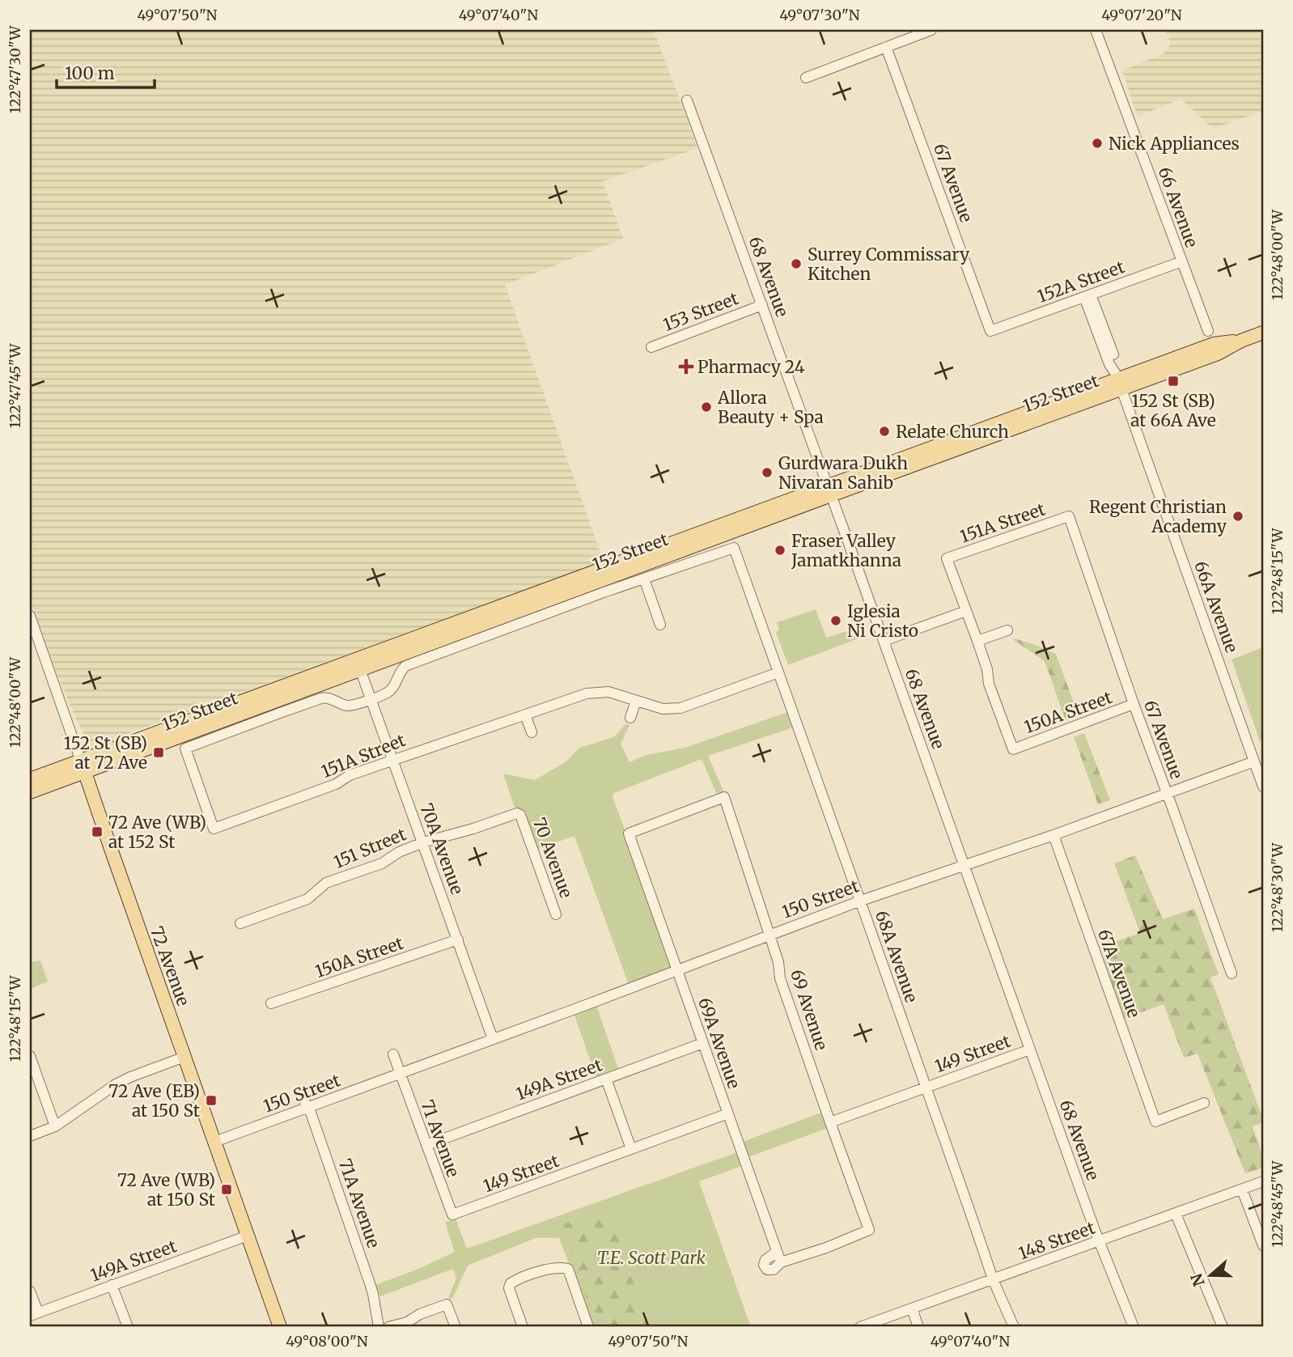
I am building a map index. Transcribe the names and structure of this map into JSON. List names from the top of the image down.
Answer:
{
  "streets": {
    "main road": ["152 Street", "72 Avenue"],
    "street": [
      "67 Avenue",
      "66 Avenue",
      "68 Avenue",
      "152A Street",
      "153 Street",
      "151A Street",
      "66A Avenue",
      "150A Street",
      "151 Street",
      "70A Avenue",
      "70 Avenue",
      "150 Street",
      "68A Avenue",
      "67A Avenue",
      "69 Avenue",
      "69A Avenue",
      "149 Street",
      "149A Street",
      "71 Avenue",
      "71A Avenue",
      "148 Street"
    ]
  },
  "crossings": [
    ["67 Avenue", "152A Street"],
    ["67 Avenue", "151A Street"],
    ["67 Avenue", "150A Street"],
    ["67 Avenue", "150 Street"],
    ["66 Avenue", "152A Street"],
    ["68 Avenue", "153 Street"],
    ["68 Avenue", "152 Street"],
    ["68 Avenue", "150 Street"],
    ["68 Avenue", "149 Street"],
    ["68 Avenue", "148 Street"],
    ["152A Street", "66A Avenue"],
    ["152 Street", "66A Avenue"],
    ["152 Street", "70A Avenue"],
    ["152 Street", "72 Avenue"],
    ["151A Street", "70A Avenue"],
    ["151A Street", "68A Avenue"],
    ["66A Avenue", "150 Street"],
    ["150A Street", "70A Avenue"],
    ["151 Street", "70A Avenue"],
    ["151 Street", "70 Avenue"],
    ["70A Avenue", "150 Street"],
    ["150 Street", "68A Avenue"],
    ["150 Street", "72 Avenue"],
    ["150 Street", "67A Avenue"],
    ["150 Street", "69 Avenue"],
    ["150 Street", "69A Avenue"],
    ["150 Street", "71 Avenue"],
    ["150 Street", "71A Avenue"],
    ["68A Avenue", "149 Street"],
    ["68A Avenue", "148 Street"],
    ["72 Avenue", "149A Street"],
    ["69 Avenue", "69A Avenue"],
    ["69 Avenue", "149 Street"],
    ["69A Avenue", "149 Street"],
    ["69A Avenue", "149A Street"],
    ["149 Street", "71 Avenue"],
    ["149A Street", "71 Avenue"]
  ],
  "parks": ["T.E. Scott Park"],
  "places": {
    "other": [
      "Nick Appliances",
      "Surrey Commissary Kitchen",
      "Allora Beauty + Spa",
      "Relate Church",
      "Gurdwara Dukh Nivaran Sahib",
      "Regent Christian Academy",
      "Fraser Valley Jamatkhanna",
      "Iglesia Ni Cristo"
    ],
    "health": ["Pharmacy 24"],
    "transit": [
      "152 St (SB) at 66A Ave",
      "152 St (SB) at 72 Ave",
      "72 Ave (WB) at 152 St",
      "72 Ave (EB) at 150 St",
      "72 Ave (WB) at 150 St"
    ]
  },
  "scale_bar": "100 m",
  "north": "left",
  "coordinates": [
    "49°07'50\"N",
    "49°07'40\"N",
    "49°07'30\"N",
    "49°07'20\"N",
    "122°47'30\"W",
    "122°48'00\"W",
    "122°47'45\"W",
    "122°48'15\"W",
    "122°48'30\"W",
    "122°48'45\"W",
    "49°08'00\"N"
  ]
}
